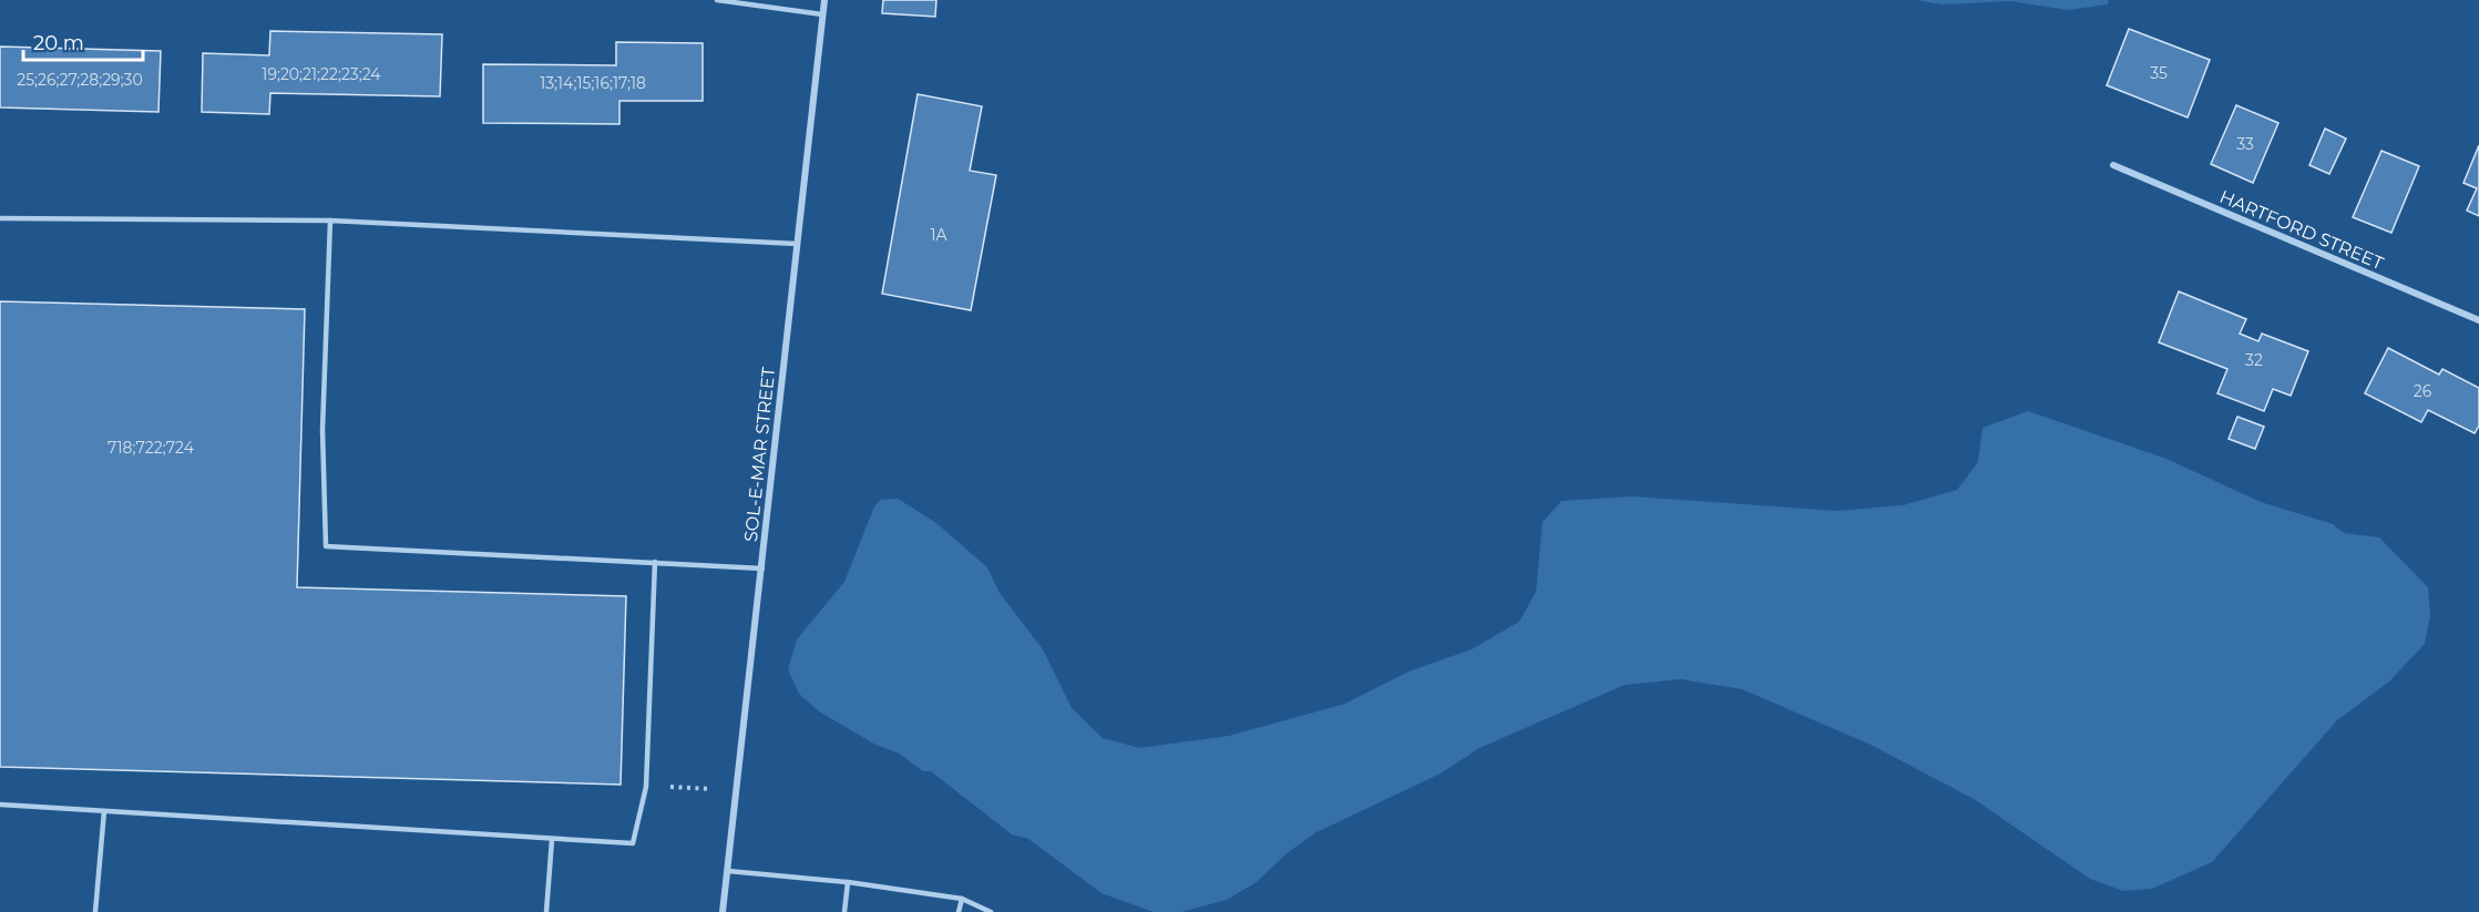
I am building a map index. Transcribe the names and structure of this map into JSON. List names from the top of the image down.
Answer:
{
  "streets": {
    "street": ["HARTFORD STREET", "SOL-E-MAR STREET"]
  },
  "house_numbers": [
    "35",
    "19;20;21;22;23;24",
    "25;26;27;28;29;30",
    "13;14;15;16;17;18",
    "33",
    "1A",
    "32",
    "26",
    "718;722;724"
  ],
  "scale_bar": "20 m"
}
